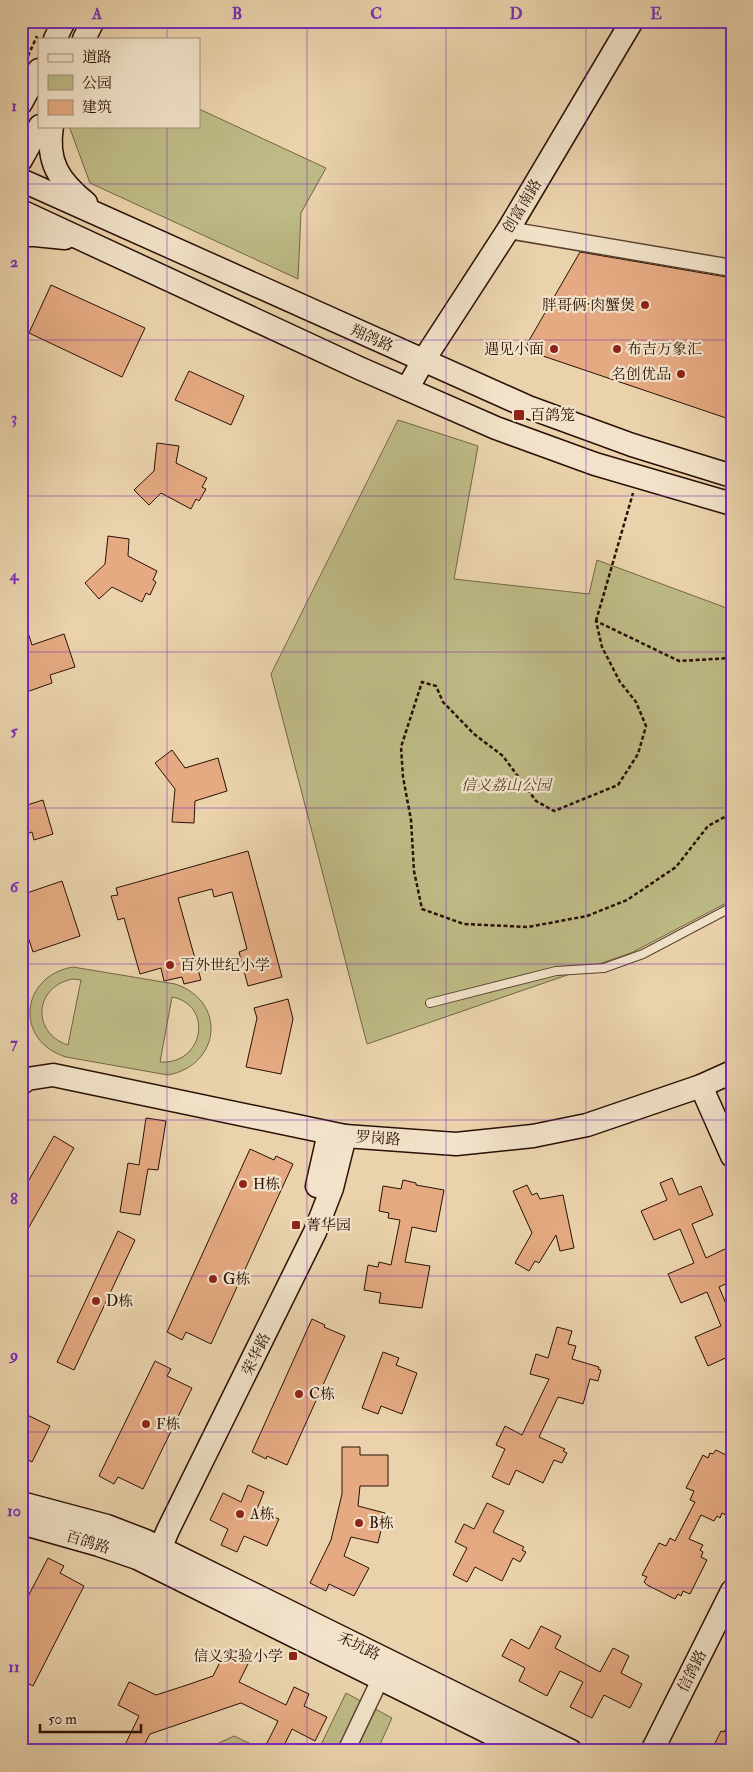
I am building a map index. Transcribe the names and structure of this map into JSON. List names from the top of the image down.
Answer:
{
  "streets": {
    "street": [
      "创富南路",
      "翔鸽路",
      "罗岗路",
      "荣华路",
      "百鸽路",
      "禾坑路",
      "信鸽路"
    ]
  },
  "crossings": [
    ["创富南路", "翔鸽路"],
    ["罗岗路", "荣华路"],
    ["荣华路", "百鸽路"],
    ["荣华路", "禾坑路"],
    ["百鸽路", "禾坑路"]
  ],
  "parks": ["信义荔山公园"],
  "places": {
    "other": [
      "胖哥俩·肉蟹煲",
      "遇见小面",
      "布吉万象汇",
      "名创优品",
      "百外世纪小学",
      "H栋",
      "G栋",
      "D栋",
      "C栋",
      "F栋",
      "A栋",
      "B栋"
    ],
    "transit": ["百鸽笼", "菁华园", "信义实验小学"]
  },
  "legend": ["道路", "公园", "建筑"],
  "scale_bar": "50 m",
  "grid": {
    "columns": [
      "A",
      "B",
      "C",
      "D",
      "E"
    ],
    "rows": [
      "1",
      "2",
      "3",
      "4",
      "5",
      "6",
      "7",
      "8",
      "9",
      "10",
      "11"
    ]
  }
}
